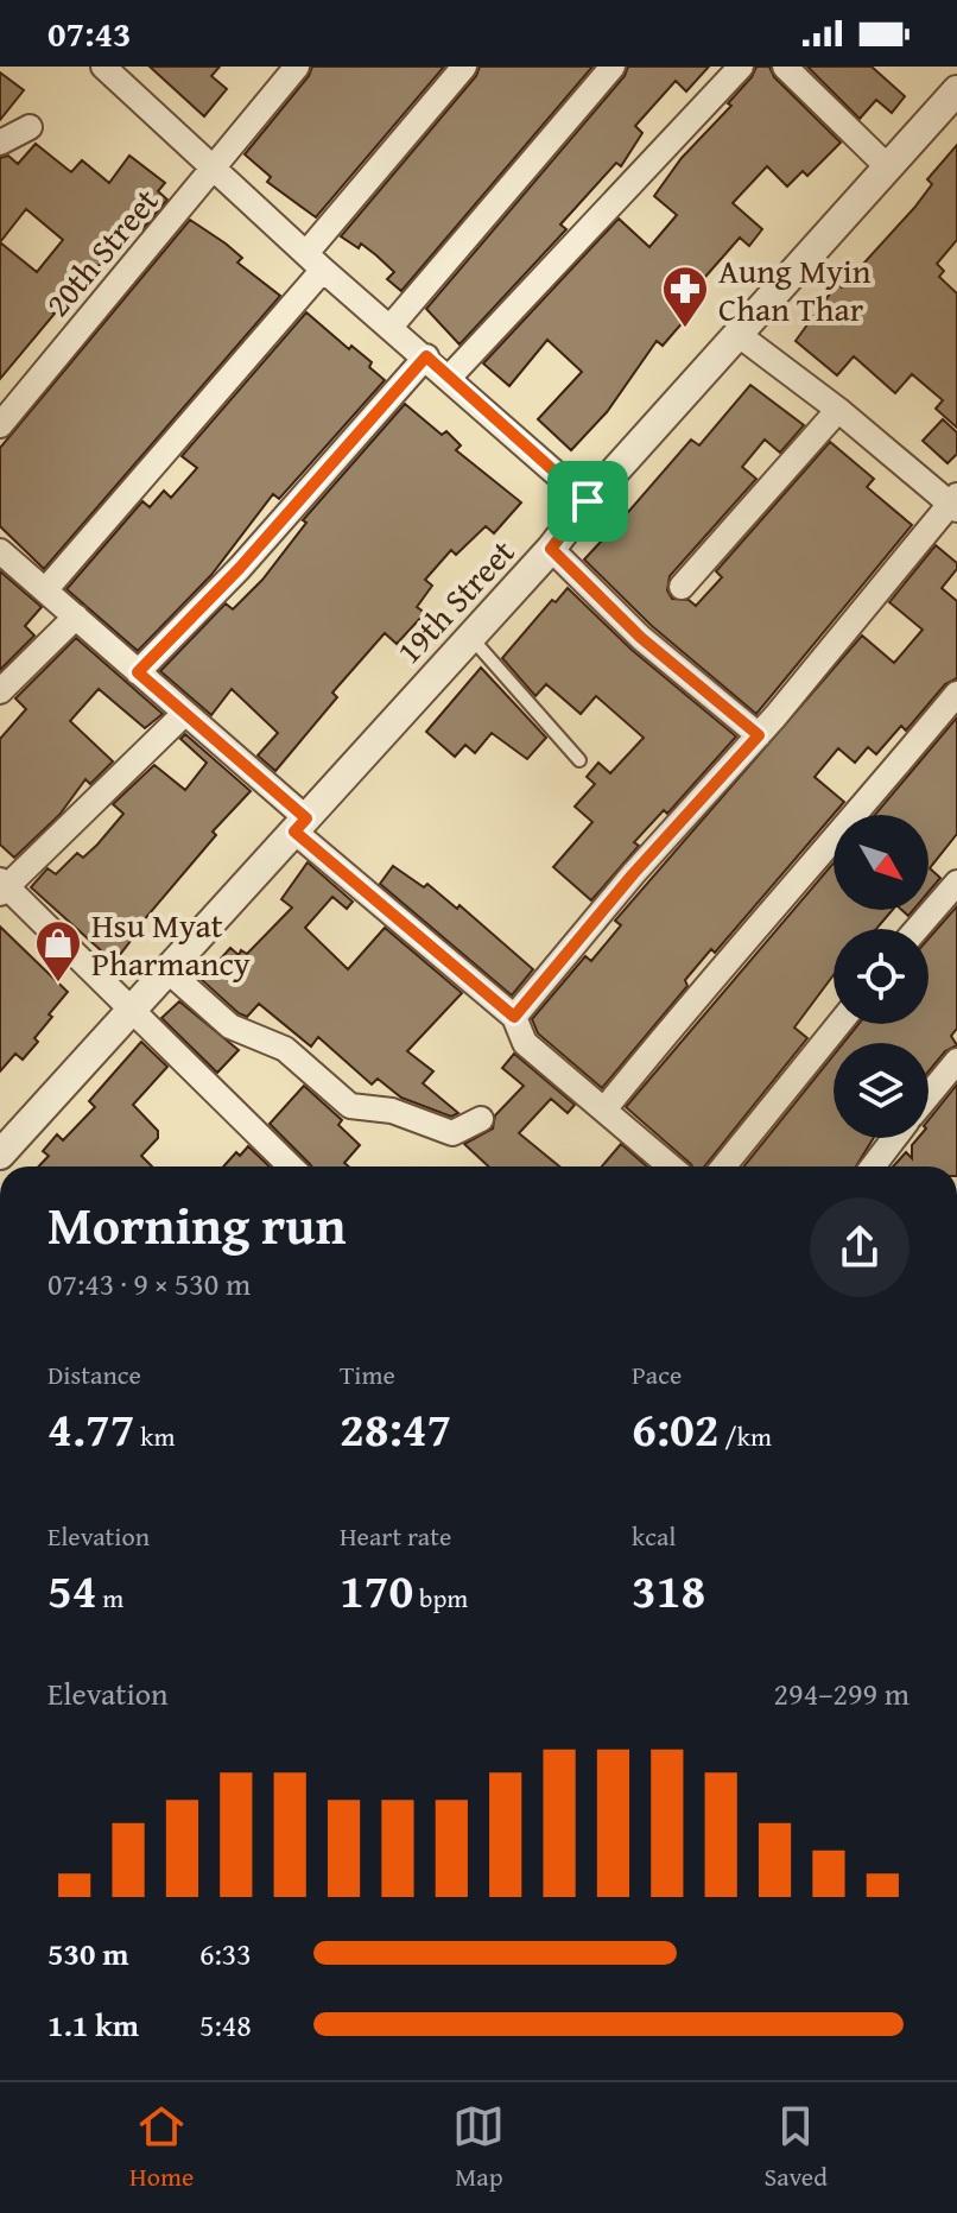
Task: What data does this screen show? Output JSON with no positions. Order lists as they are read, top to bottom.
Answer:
{
  "streets": {
    "street": ["20th Street", "19th Street"]
  },
  "places": {
    "pharmacy": ["Aung Myin Chan Thar"],
    "shop": ["Hsu Myat Pharmancy"]
  },
  "north": "bottom right",
  "page": {
    "status": "07:43",
    "heading": ["Morning run", "07:43 · 9 × 530 m"],
    "stats": [
      ["Distance", "4.77 km"],
      ["Time", "28:47"],
      ["Pace", "6:02 /km"],
      ["Elevation", "54 m"],
      ["Heart rate", "170 bpm"],
      ["kcal", "318"]
    ],
    "chart": ["Elevation", "294–299 m"],
    "list": [
      {
        "name": "530 m",
        "note": "6:33"
      },
      {
        "name": "1.1 km",
        "note": "5:48"
      }
    ],
    "tabs": ["Home", "Map", "Saved"]
  }
}
